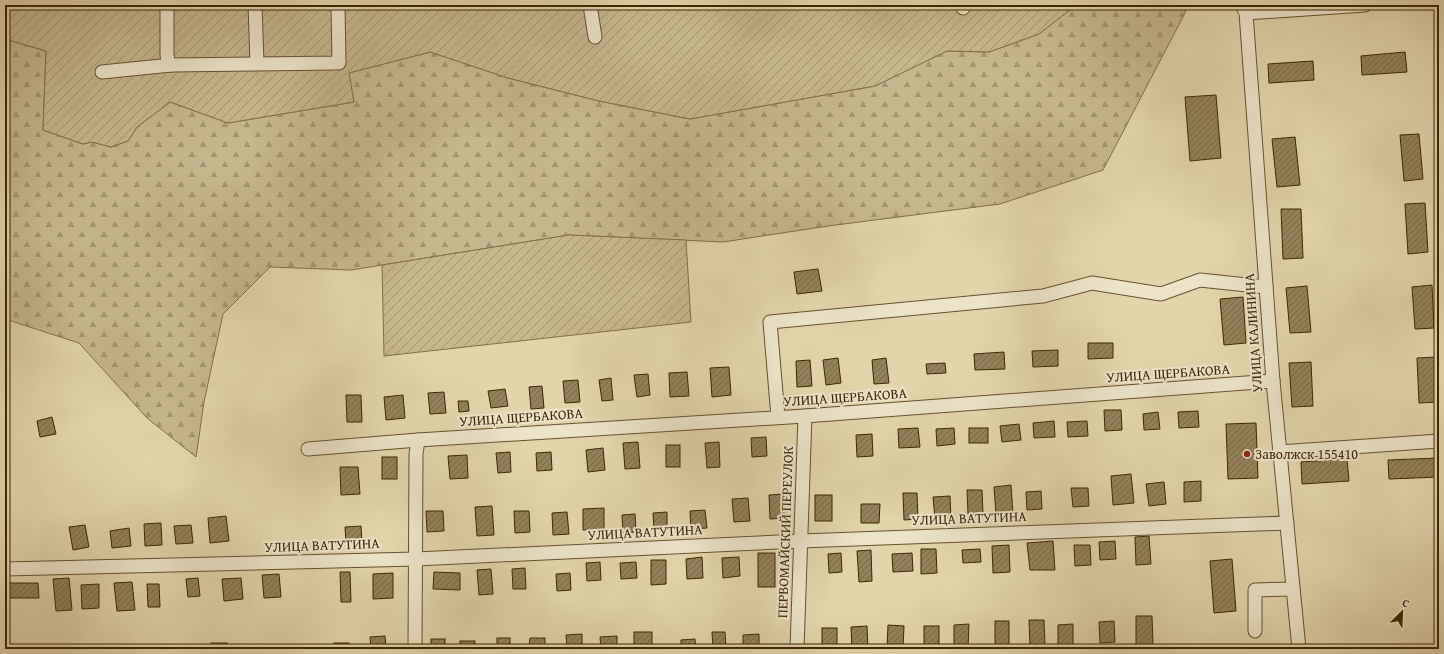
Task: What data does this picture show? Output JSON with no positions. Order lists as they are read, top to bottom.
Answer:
{
  "streets": {
    "street": [
      "УЛИЦА КАЛИНИНА",
      "УЛИЦА ЩЕРБАКОВА",
      "УЛИЦА ВАТУТИНА",
      "ПЕРВОМАЙСКИЙ ПЕРЕУЛОК"
    ]
  },
  "crossings": [
    ["УЛИЦА КАЛИНИНА", "УЛИЦА ЩЕРБАКОВА"],
    ["УЛИЦА КАЛИНИНА", "УЛИЦА ВАТУТИНА"],
    ["УЛИЦА ЩЕРБАКОВА", "ПЕРВОМАЙСКИЙ ПЕРЕУЛОК"],
    ["УЛИЦА ВАТУТИНА", "ПЕРВОМАЙСКИЙ ПЕРЕУЛОК"]
  ],
  "places": ["Заволжск 155410"],
  "north": "top right"
}
